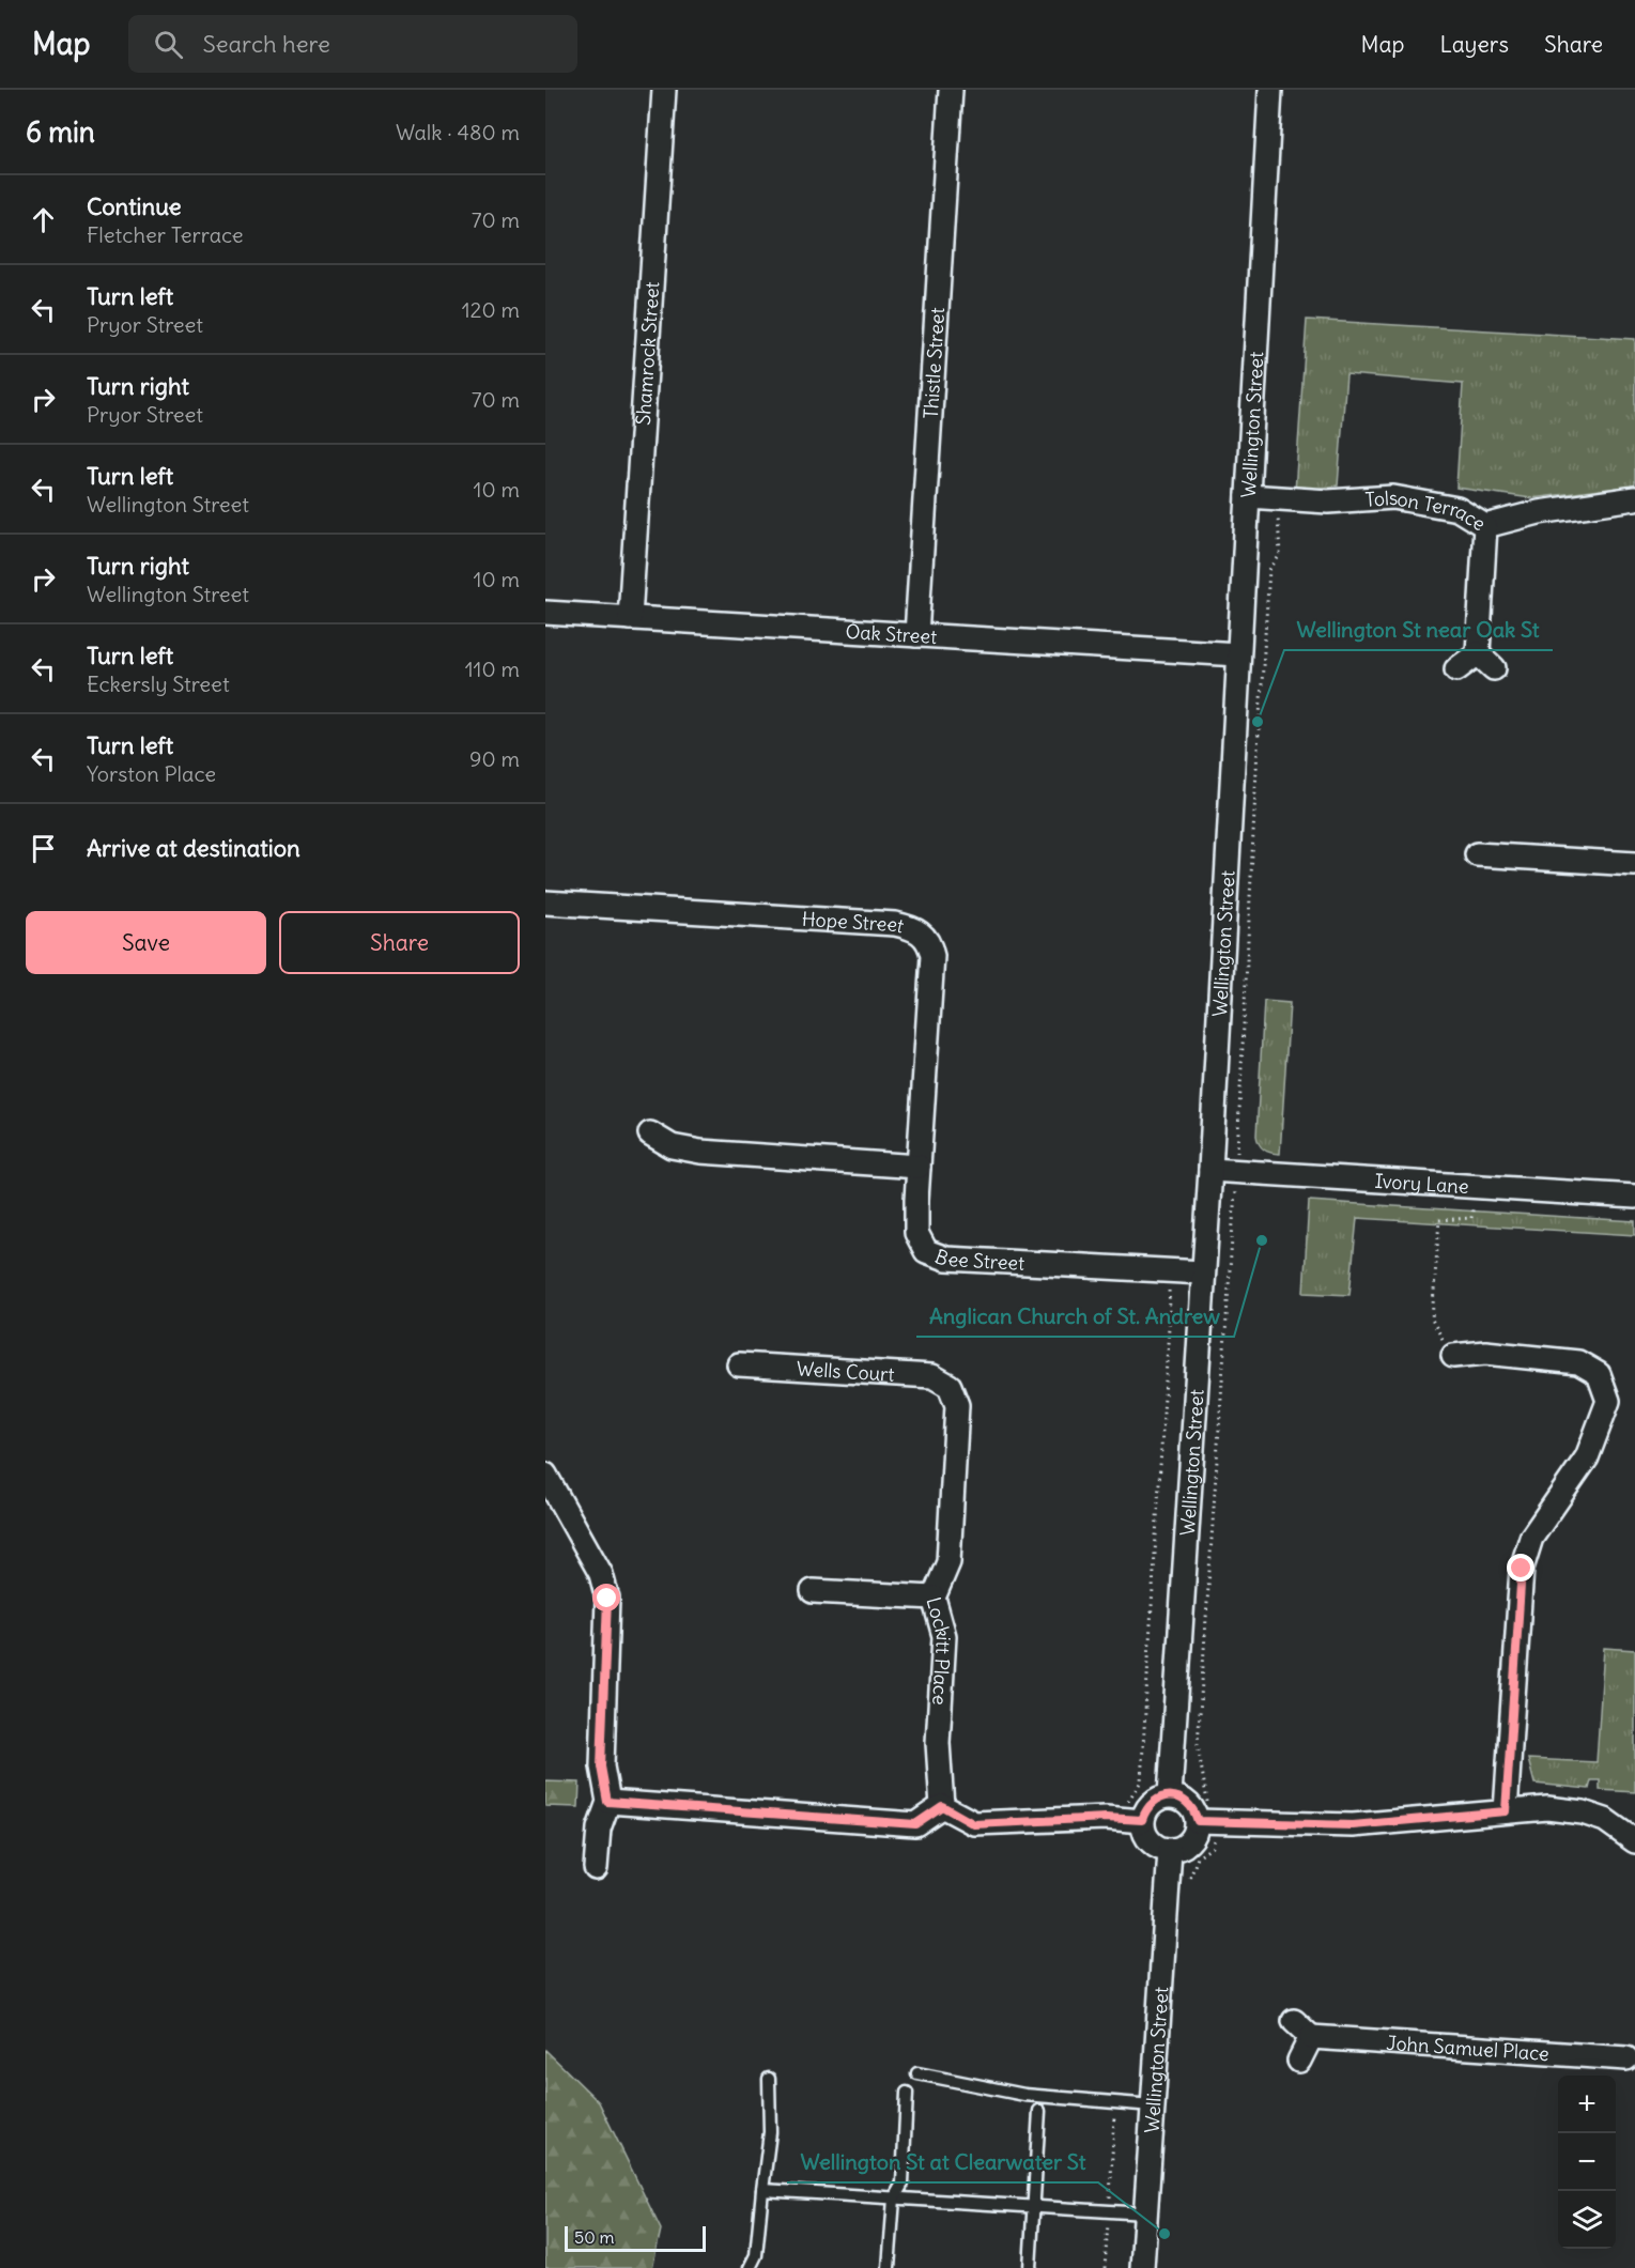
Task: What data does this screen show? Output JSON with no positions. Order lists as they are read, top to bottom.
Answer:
{
  "streets": {
    "street": [
      "Shamrock Street",
      "Thistle Street",
      "Wellington Street",
      "Tolson Terrace",
      "Oak Street",
      "Hope Street",
      "Ivory Lane",
      "Bee Street",
      "Wells Court",
      "Lockitt Place",
      "John Samuel Place"
    ]
  },
  "crossings": [
    ["Shamrock Street", "Oak Street"],
    ["Thistle Street", "Oak Street"],
    ["Wellington Street", "Tolson Terrace"],
    ["Wellington Street", "Oak Street"],
    ["Wellington Street", "Ivory Lane"],
    ["Wellington Street", "Bee Street"],
    ["Hope Street", "Bee Street"],
    ["Wells Court", "Lockitt Place"]
  ],
  "places": ["Wellington St near Oak St", "Anglican Church of St. Andrew", "Wellington St at Clearwater St"],
  "scale_bar": "50 m",
  "page": {
    "header": "Map",
    "search": "Search here",
    "nav": ["Map", "Layers", "Share"],
    "heading": ["6 min", "Walk · 480 m"],
    "list": [
      ["Continue", "Fletcher Terrace", "70 m"],
      ["Turn left", "Pryor Street", "120 m"],
      ["Turn right", "Pryor Street", "70 m"],
      ["Turn left", "Wellington Street", "10 m"],
      ["Turn right", "Wellington Street", "10 m"],
      ["Turn left", "Eckersly Street", "110 m"],
      ["Turn left", "Yorston Place", "90 m"],
      "Arrive at destination"
    ],
    "buttons": ["Save", "Share"],
    "map_buttons": ["+", "−"],
    "scale": "50 m"
  }
}
